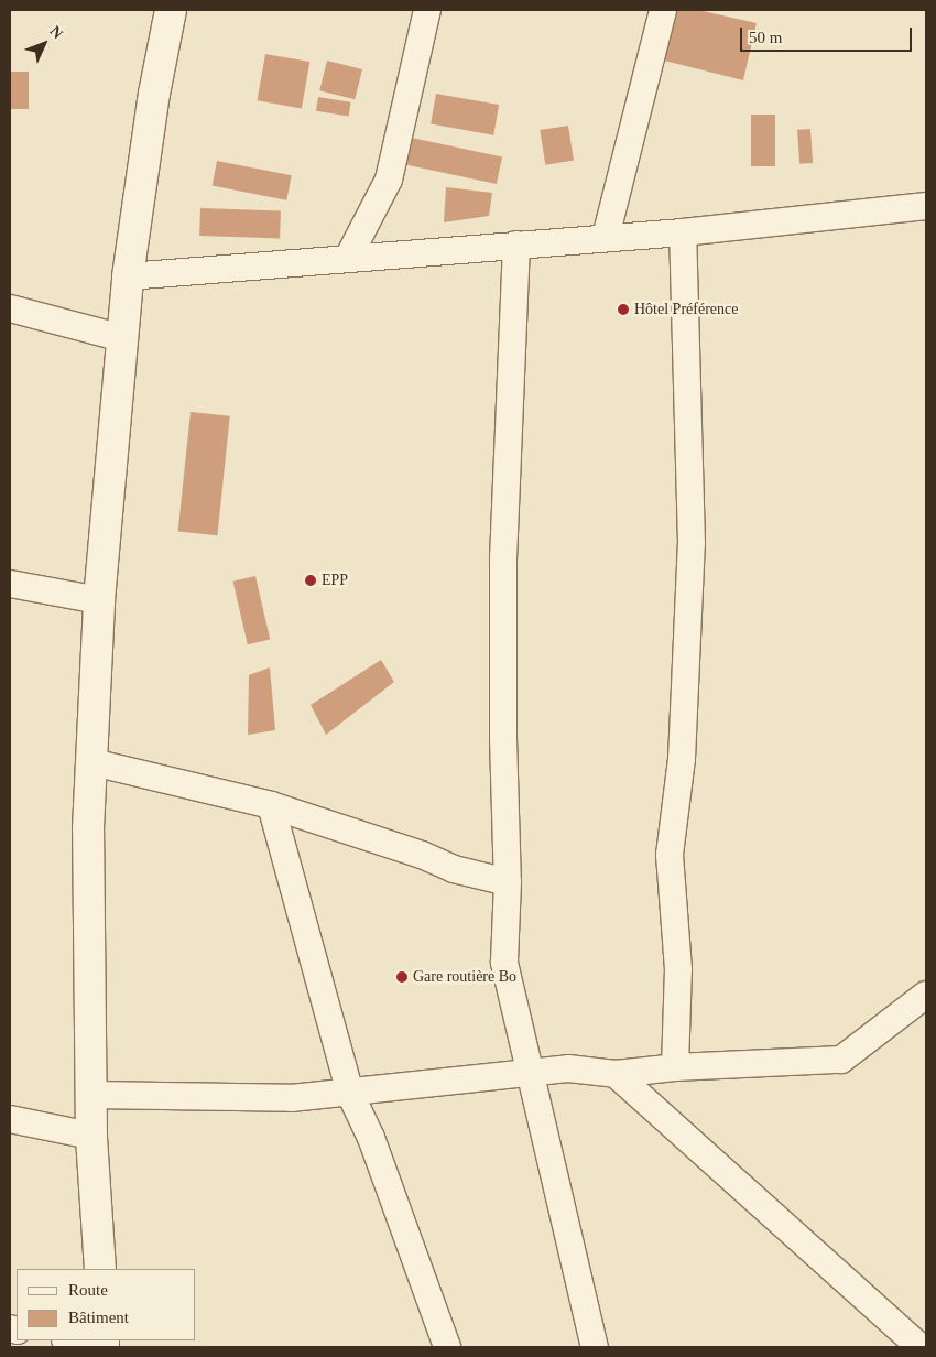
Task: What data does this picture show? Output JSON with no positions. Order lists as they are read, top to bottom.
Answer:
{
  "places": ["Hôtel Préférence", "EPP", "Gare routière Bo"],
  "legend": ["Route", "Bâtiment"],
  "scale_bar": "50 m",
  "north": "top right"
}
